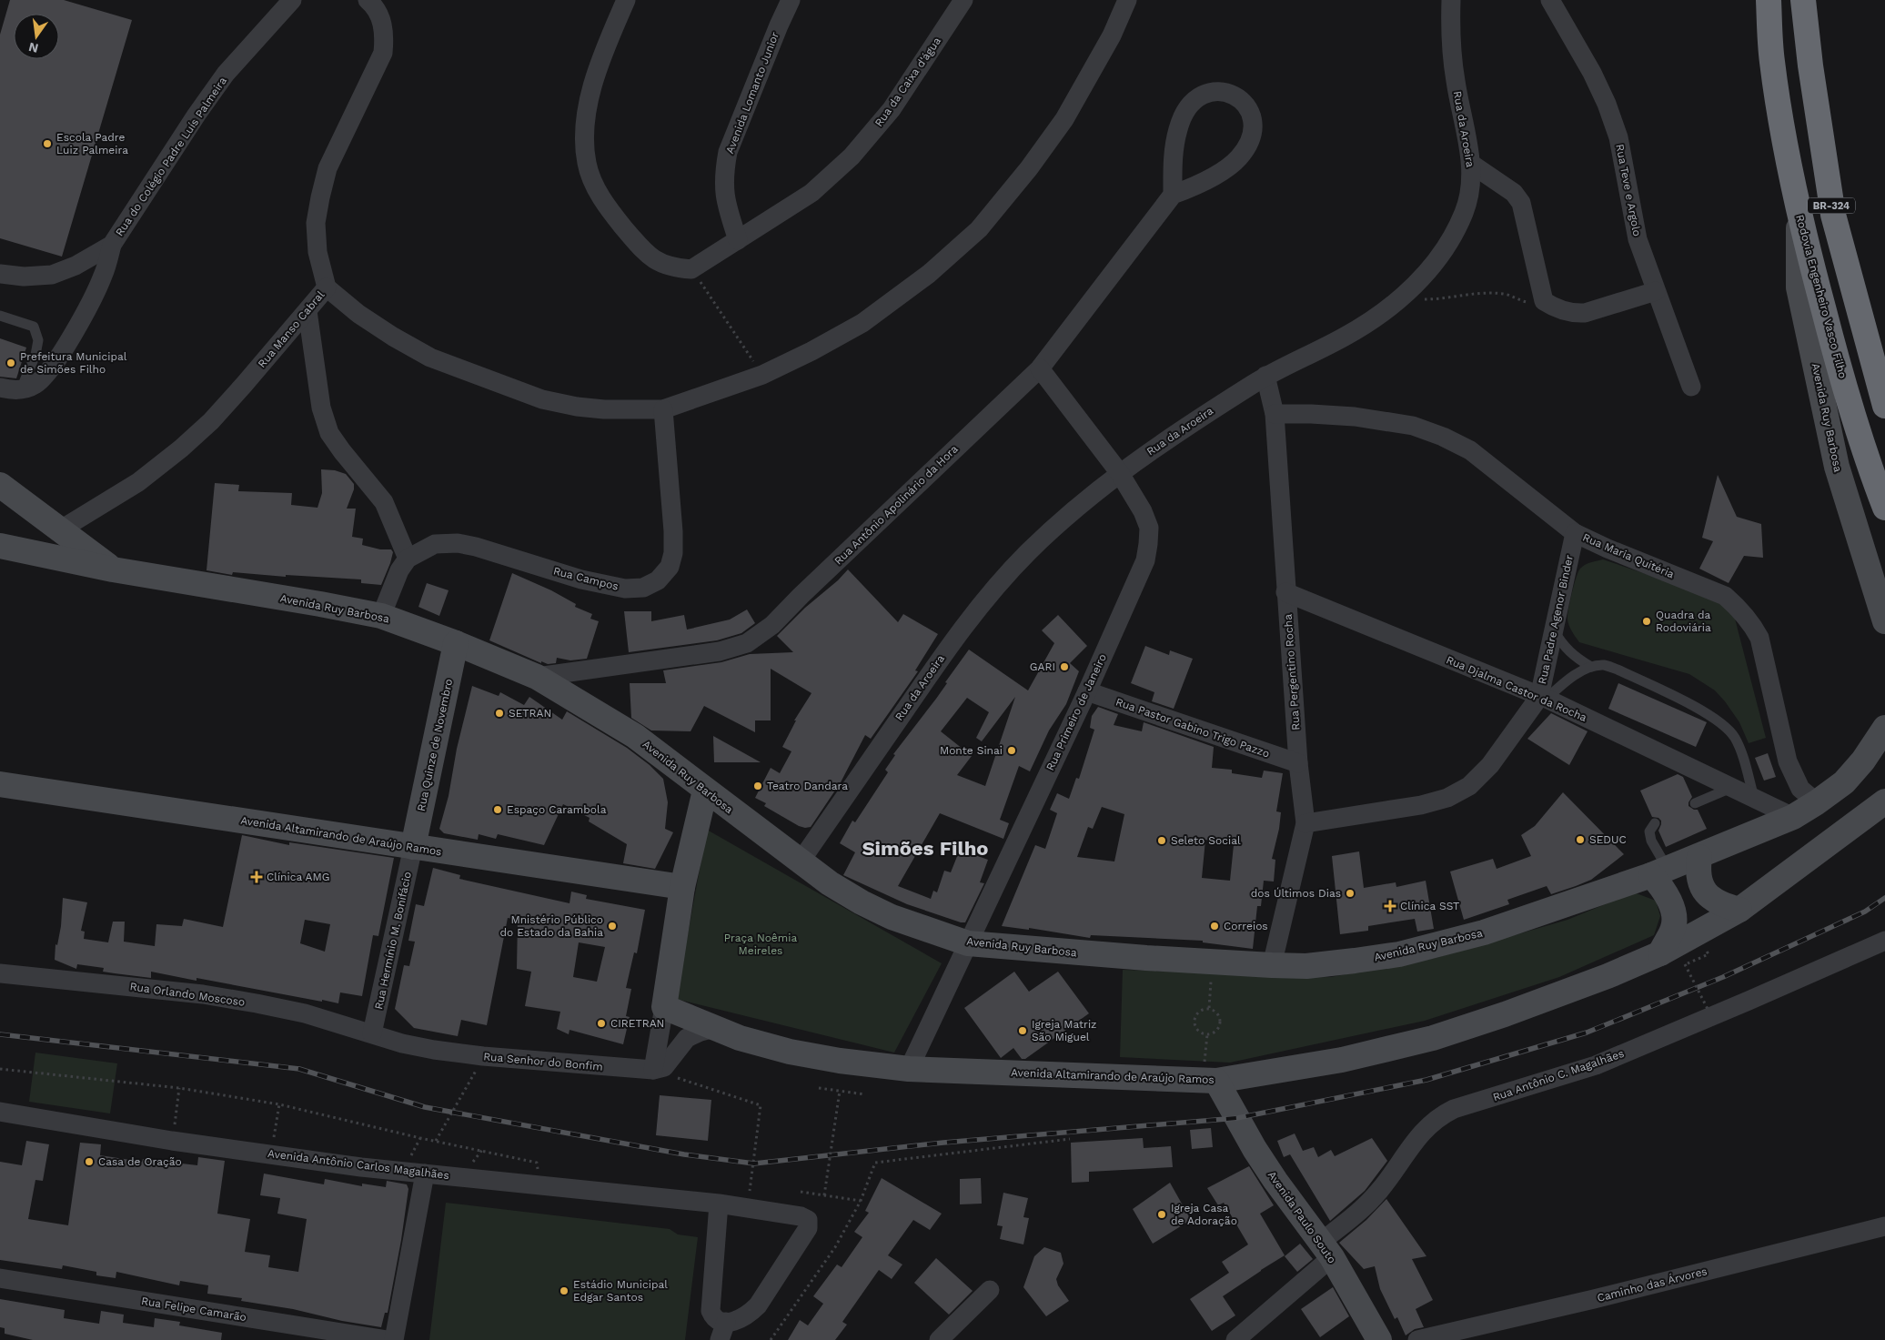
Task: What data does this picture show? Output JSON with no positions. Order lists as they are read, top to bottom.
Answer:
{
  "streets": {
    "highway": ["BR-324", "Rodovia Engenheiro Vasco Filho"],
    "main road": [
      "Avenida Ruy Barbosa",
      "Rua Quinze de Novembro",
      "Avenida Altamirando de Araújo Ramos",
      "Avenida Paulo Souto"
    ],
    "street": [
      "Rua da Caixa d'água",
      "Avenida Lomanto Junior",
      "Rua da Aroeira",
      "Rua do Colégio Padre Luís Palmeira",
      "Rua Teve e Argolo",
      "Rua Manso Cabral",
      "Rua Antônio Apolinário da Hora",
      "Rua Maria Quitéria",
      "Rua Campos",
      "Rua Padre Agenor Binder",
      "Rua Pergentino Rocha",
      "Rua Djalma Castor da Rocha",
      "Rua Primeiro de Janeiro",
      "Rua Pastor Gabino Trigo Pazzo",
      "Rua Hermínio M. Bonifácio",
      "Rua Orlando Moscoso",
      "Rua Senhor do Bonfim",
      "Rua Antônio C. Magalhães",
      "Avenida Antônio Carlos Magalhães",
      "Caminho das Árvores",
      "Rua Felipe Camarão"
    ]
  },
  "crossings": [
    ["Rua da Caixa d'água", "Avenida Lomanto Junior"],
    ["Rua da Aroeira", "Avenida Ruy Barbosa"],
    ["Rua da Aroeira", "Rua Pergentino Rocha"],
    ["Rua da Aroeira", "Rua Primeiro de Janeiro"],
    ["Rodovia Engenheiro Vasco Filho", "Avenida Ruy Barbosa"],
    ["Avenida Ruy Barbosa", "Rua Antônio Apolinário da Hora"],
    ["Avenida Ruy Barbosa", "Rua Maria Quitéria"],
    ["Avenida Ruy Barbosa", "Rua Pergentino Rocha"],
    ["Avenida Ruy Barbosa", "Rua Djalma Castor da Rocha"],
    ["Avenida Ruy Barbosa", "Rua Primeiro de Janeiro"],
    ["Avenida Ruy Barbosa", "Rua Quinze de Novembro"],
    ["Rua Antônio Apolinário da Hora", "Rua Primeiro de Janeiro"],
    ["Rua Maria Quitéria", "Rua Padre Agenor Binder"],
    ["Rua Maria Quitéria", "Rua Pergentino Rocha"],
    ["Rua Padre Agenor Binder", "Rua Pergentino Rocha"],
    ["Rua Padre Agenor Binder", "Rua Djalma Castor da Rocha"],
    ["Rua Pergentino Rocha", "Rua Djalma Castor da Rocha"],
    ["Rua Pergentino Rocha", "Rua Pastor Gabino Trigo Pazzo"],
    ["Rua Primeiro de Janeiro", "Rua Pastor Gabino Trigo Pazzo"],
    ["Rua Primeiro de Janeiro", "Avenida Altamirando de Araújo Ramos"],
    ["Rua Quinze de Novembro", "Avenida Altamirando de Araújo Ramos"],
    ["Rua Quinze de Novembro", "Rua Hermínio M. Bonifácio"],
    ["Avenida Altamirando de Araújo Ramos", "Rua Hermínio M. Bonifácio"],
    ["Avenida Altamirando de Araújo Ramos", "Avenida Paulo Souto"],
    ["Rua Hermínio M. Bonifácio", "Rua Orlando Moscoso"],
    ["Rua Hermínio M. Bonifácio", "Rua Senhor do Bonfim"],
    ["Rua Orlando Moscoso", "Rua Senhor do Bonfim"],
    ["Rua Antônio C. Magalhães", "Avenida Paulo Souto"]
  ],
  "districts": ["Simões Filho"],
  "parks": ["Praça Noêmia Meireles"],
  "places": {
    "other": [
      "Escola Padre Luiz Palmeira",
      "Prefeitura Municipal de Simões Filho",
      "Quadra da Rodoviária",
      "GARI",
      "SETRAN",
      "Monte Sinai",
      "Teatro Dandara",
      "Espaço Carambola",
      "SEDUC",
      "Seleto Social",
      "dos Últimos Dias",
      "Mnistério Público do Estado da Bahia",
      "Correios",
      "CIRETRAN",
      "Igreja Matriz São Miguel",
      "Casa de Oração",
      "Igreja Casa de Adoração",
      "Estádio Municipal Edgar Santos"
    ],
    "health": ["Clínica AMG", "Clínica SST"]
  },
  "north": "bottom"
}
